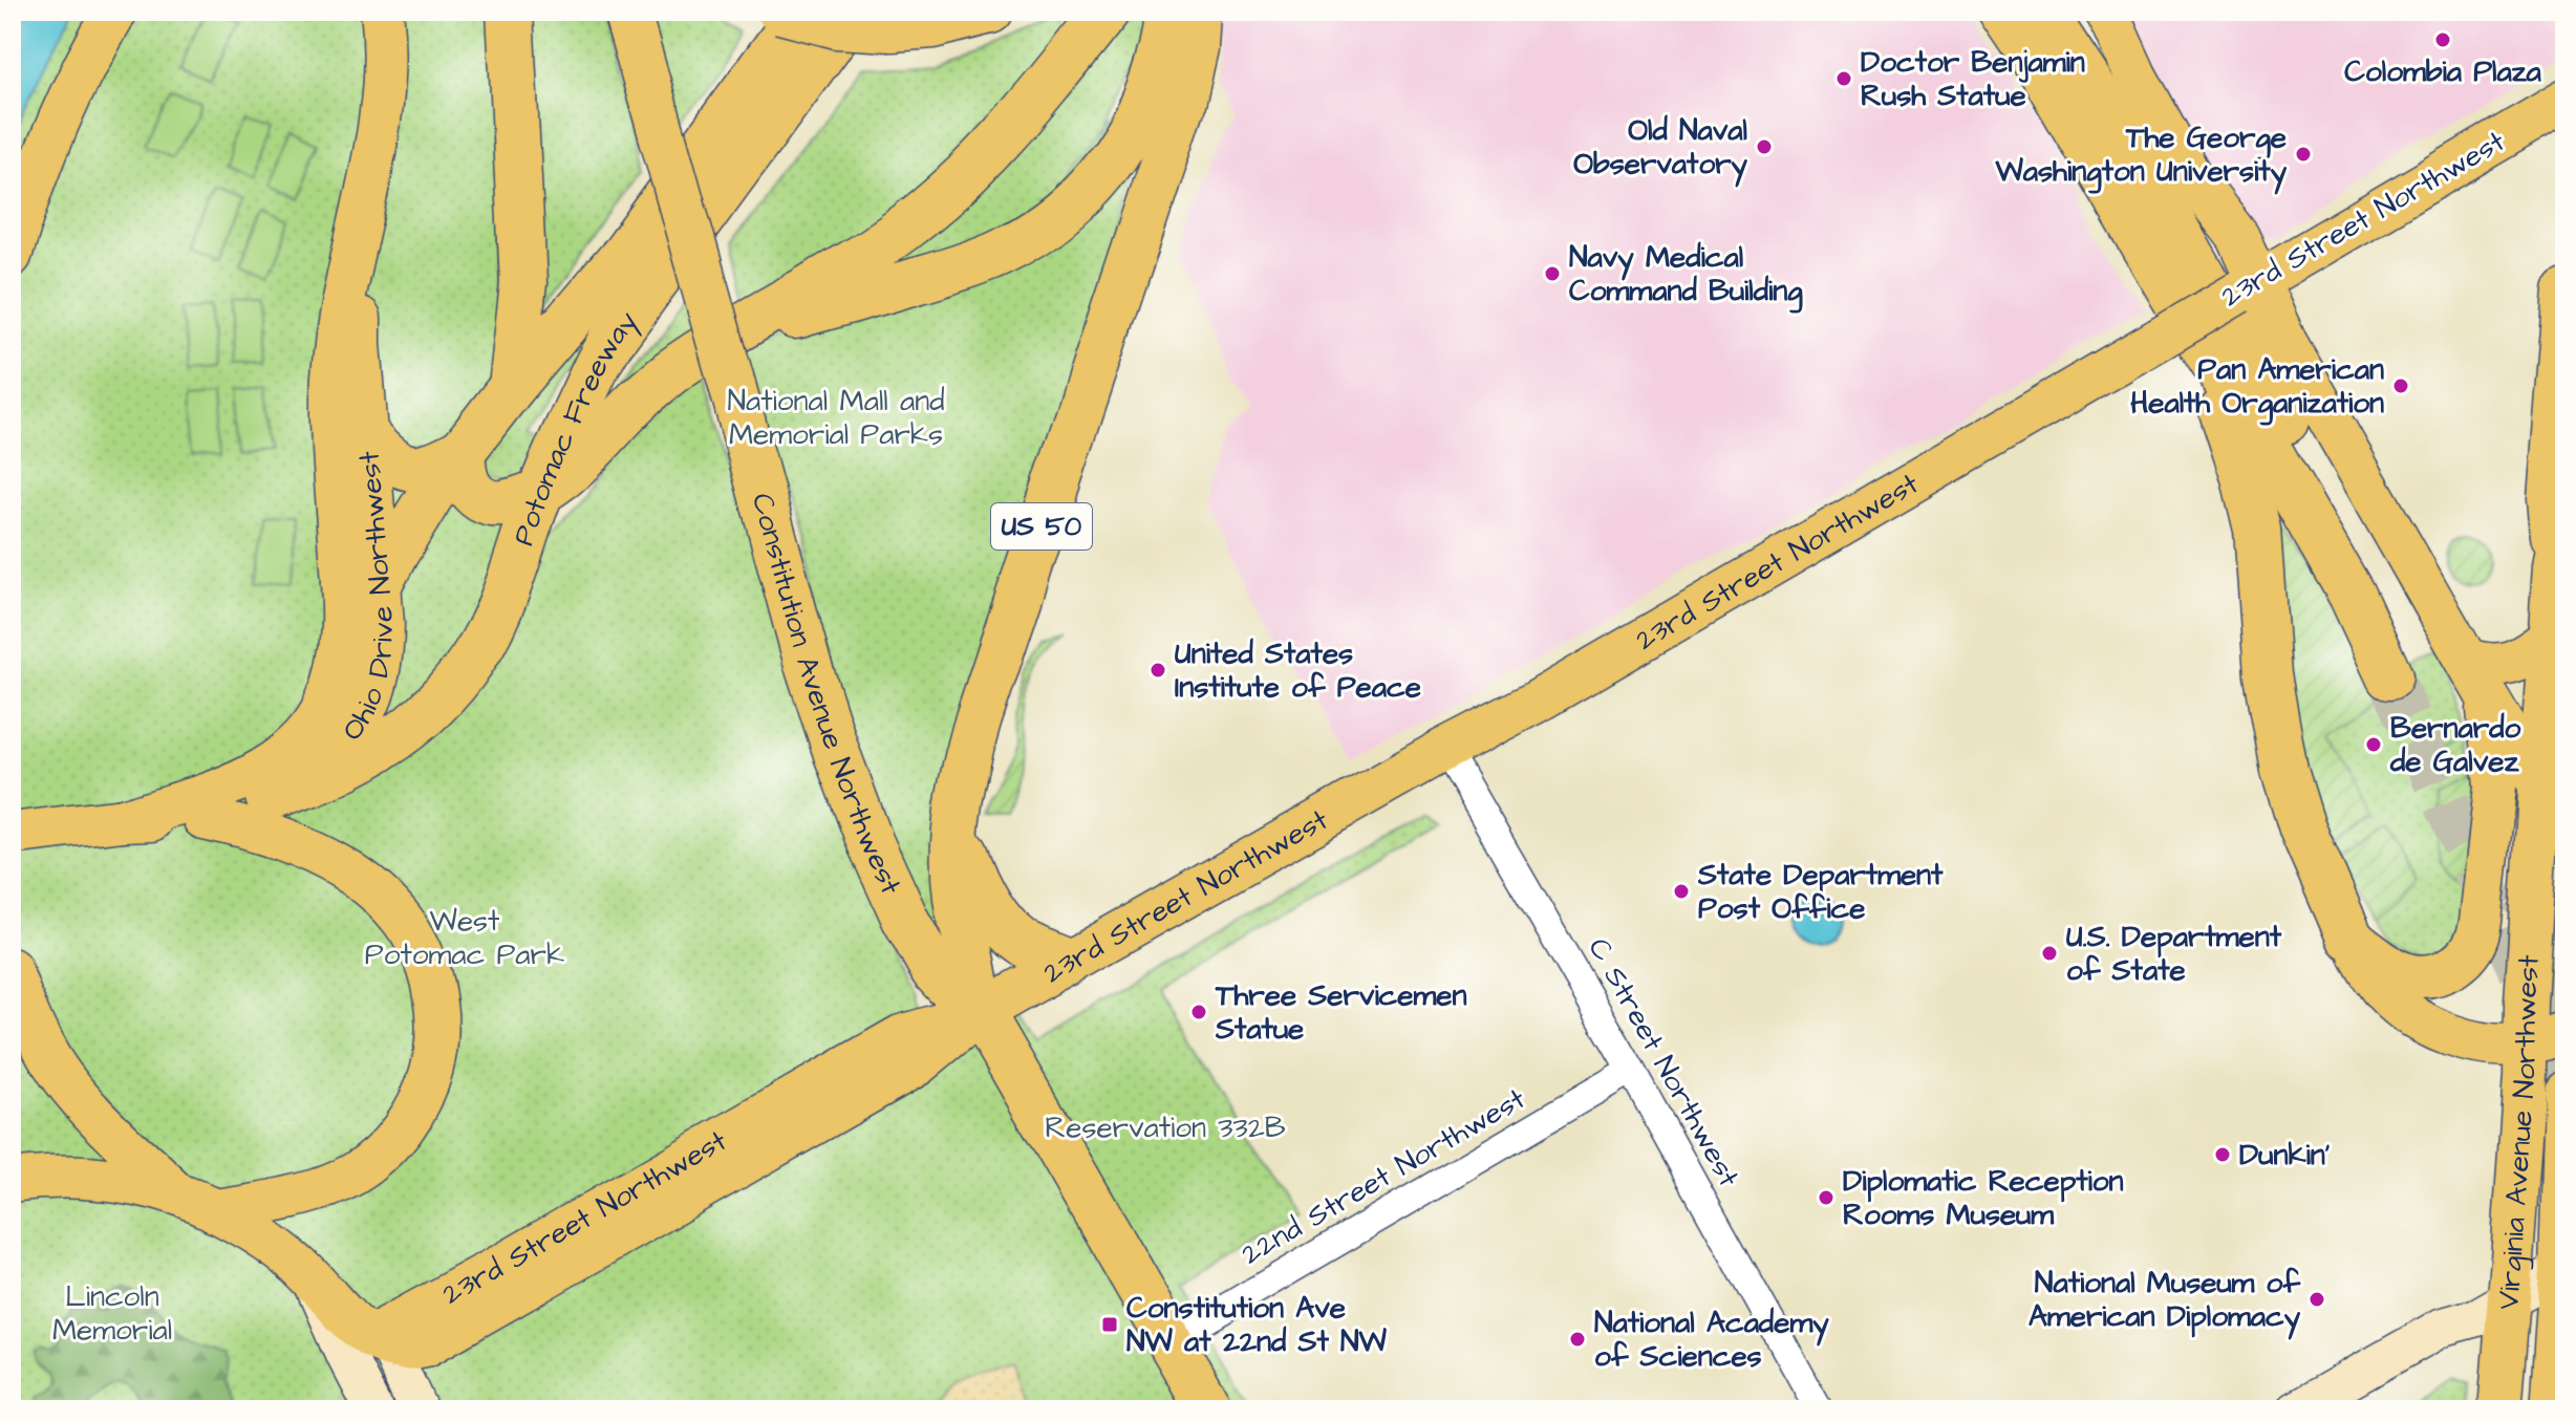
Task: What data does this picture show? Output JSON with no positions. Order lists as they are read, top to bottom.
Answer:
{
  "streets": {
    "highway": ["Potomac Freeway", "US 50", "Constitution Avenue Northwest"],
    "main road": ["23rd Street Northwest", "Ohio Drive Northwest", "Virginia Avenue Northwest"],
    "street": ["C Street Northwest", "22nd Street Northwest"]
  },
  "crossings": [
    ["23rd Street Northwest", "Constitution Avenue Northwest"],
    ["23rd Street Northwest", "C Street Northwest"],
    ["Potomac Freeway", "Ohio Drive Northwest"],
    ["Constitution Avenue Northwest", "22nd Street Northwest"],
    ["C Street Northwest", "22nd Street Northwest"]
  ],
  "parks": [
    "National Mall and Memorial Parks",
    "West Potomac Park",
    "Reservation 332B",
    "Lincoln Memorial"
  ],
  "places": {
    "other": [
      "Colombia Plaza",
      "Doctor Benjamin Rush Statue",
      "Old Naval Observatory",
      "The George Washington University",
      "Navy Medical Command Building",
      "Pan American Health Organization",
      "United States Institute of Peace",
      "Bernardo de Galvez",
      "State Department Post Office",
      "U.S. Department of State",
      "Three Servicemen Statue",
      "Dunkin'",
      "Diplomatic Reception Rooms Museum",
      "National Museum of American Diplomacy",
      "National Academy of Sciences"
    ],
    "transit": ["Constitution Ave NW at 22nd St NW"]
  }
}
